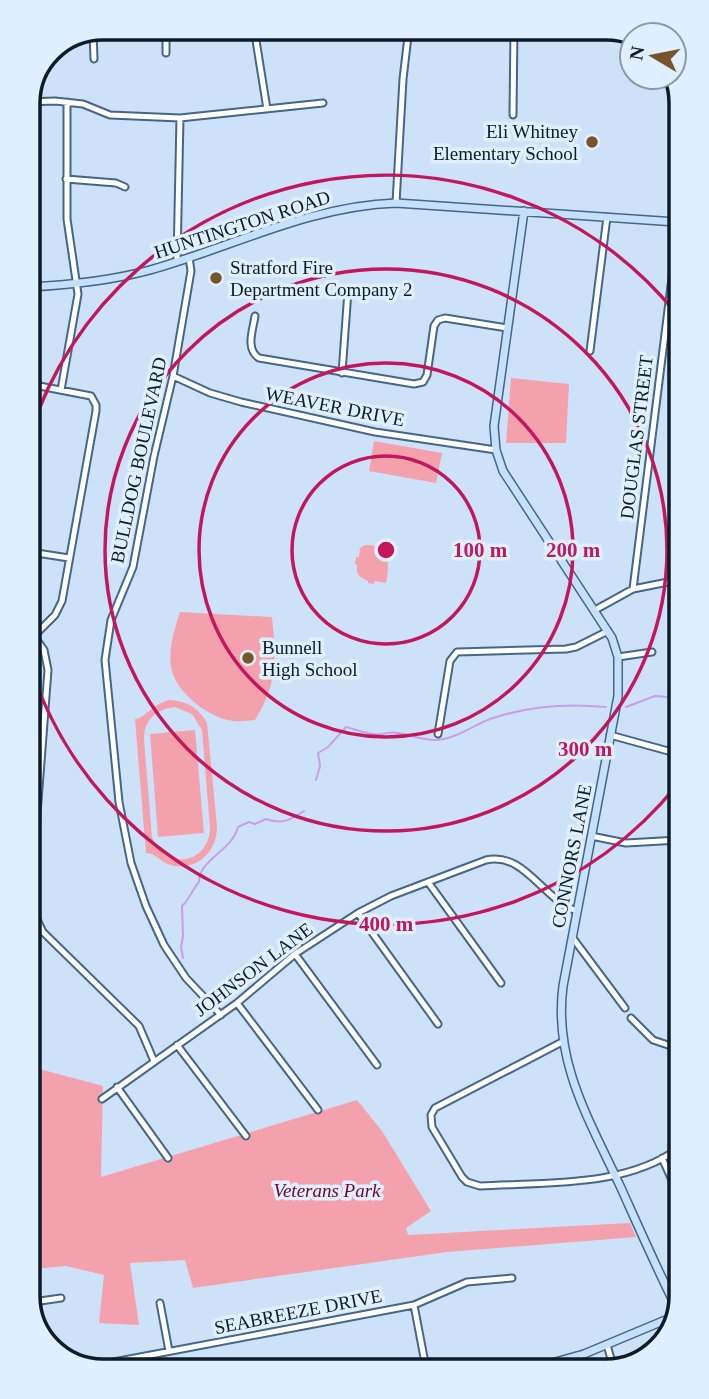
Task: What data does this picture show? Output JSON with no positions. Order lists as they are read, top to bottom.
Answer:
{
  "streets": {
    "street": [
      "HUNTINGTON ROAD",
      "WEAVER DRIVE",
      "DOUGLAS STREET",
      "BULLDOG BOULEVARD",
      "CONNORS LANE",
      "JOHNSON LANE",
      "SEABREEZE DRIVE"
    ]
  },
  "crossings": [
    ["HUNTINGTON ROAD", "BULLDOG BOULEVARD"],
    ["HUNTINGTON ROAD", "CONNORS LANE"],
    ["WEAVER DRIVE", "BULLDOG BOULEVARD"],
    ["WEAVER DRIVE", "CONNORS LANE"],
    ["BULLDOG BOULEVARD", "JOHNSON LANE"],
    ["CONNORS LANE", "JOHNSON LANE"]
  ],
  "parks": ["Veterans Park"],
  "places": ["Eli Whitney Elementary School", "Stratford Fire Department Company 2", "Bunnell High School"],
  "north": "left",
  "rings": [
    "100 m",
    "200 m",
    "300 m",
    "400 m"
  ]
}
